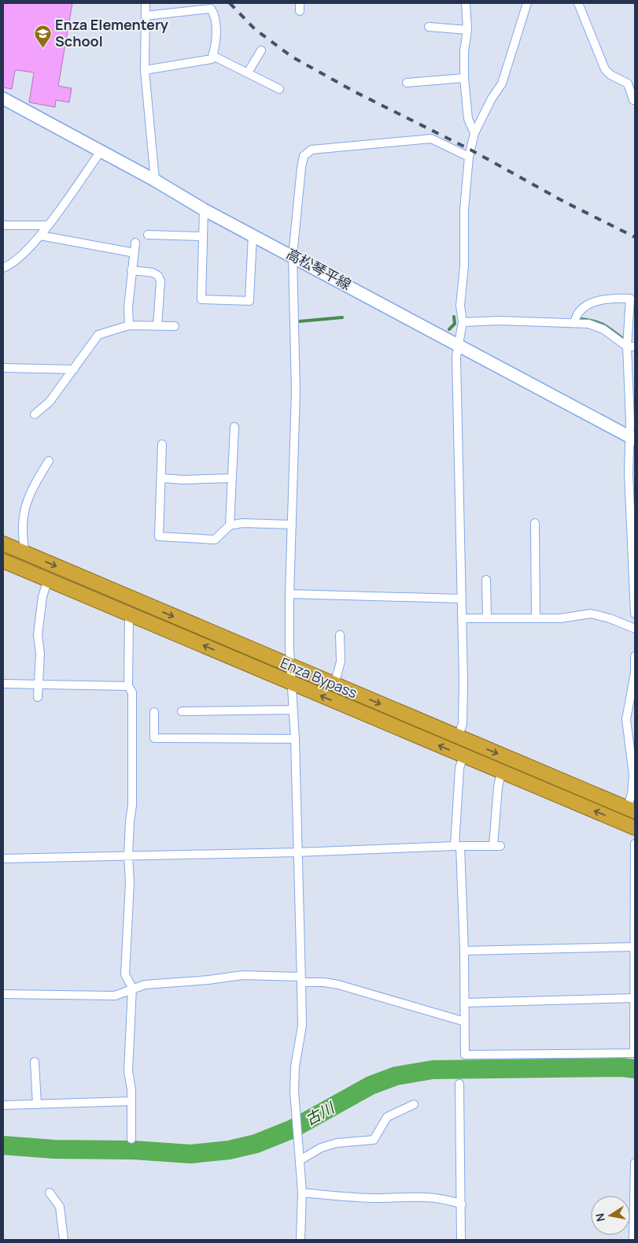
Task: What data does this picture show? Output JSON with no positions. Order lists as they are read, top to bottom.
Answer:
{
  "streets": {
    "highway": ["Enza Bypass"],
    "main road": ["高松琴平線"]
  },
  "water": ["古川"],
  "places": {
    "school or university": ["Enza Elementery School"]
  },
  "north": "left"
}
